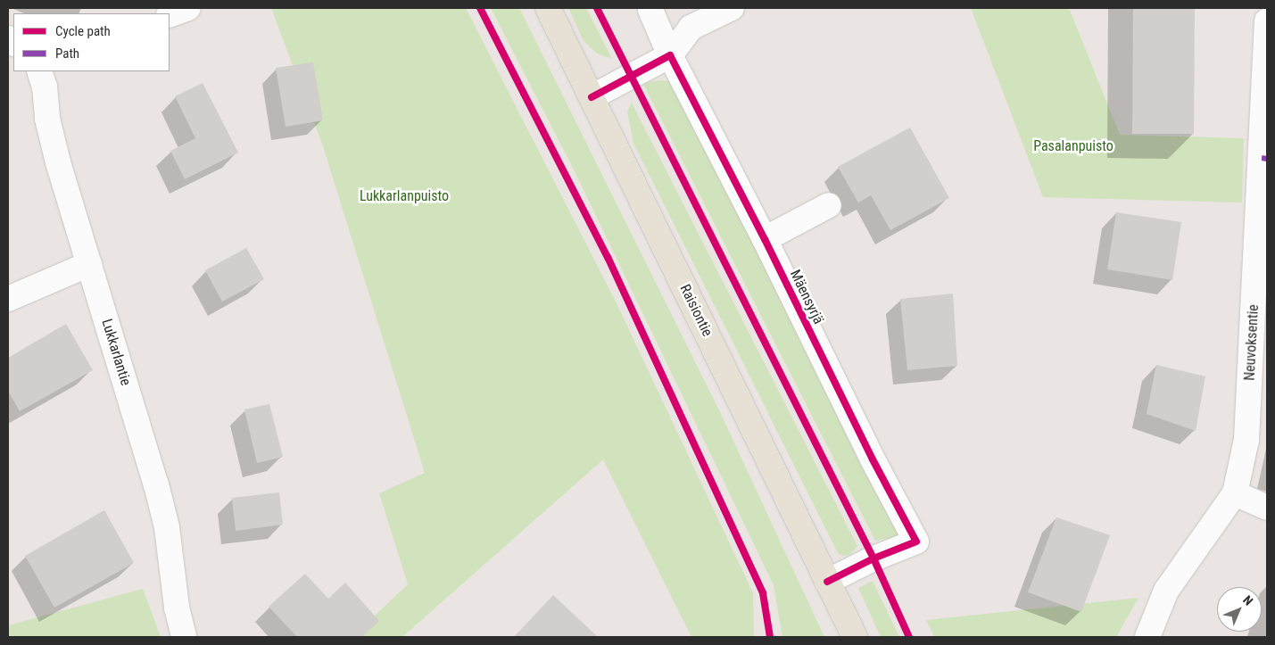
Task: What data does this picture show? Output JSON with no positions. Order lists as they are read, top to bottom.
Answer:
{
  "streets": {
    "main road": ["Raisiontie"],
    "street": ["Mäensyrjä", "Neuvoksentie", "Lukkarlantie"]
  },
  "crossings": [
    ["Mäensyrjä", "Raisiontie"]
  ],
  "parks": ["Pasalanpuisto", "Lukkarlanpuisto"],
  "legend": ["Cycle path", "Path"],
  "north": "top right"
}
